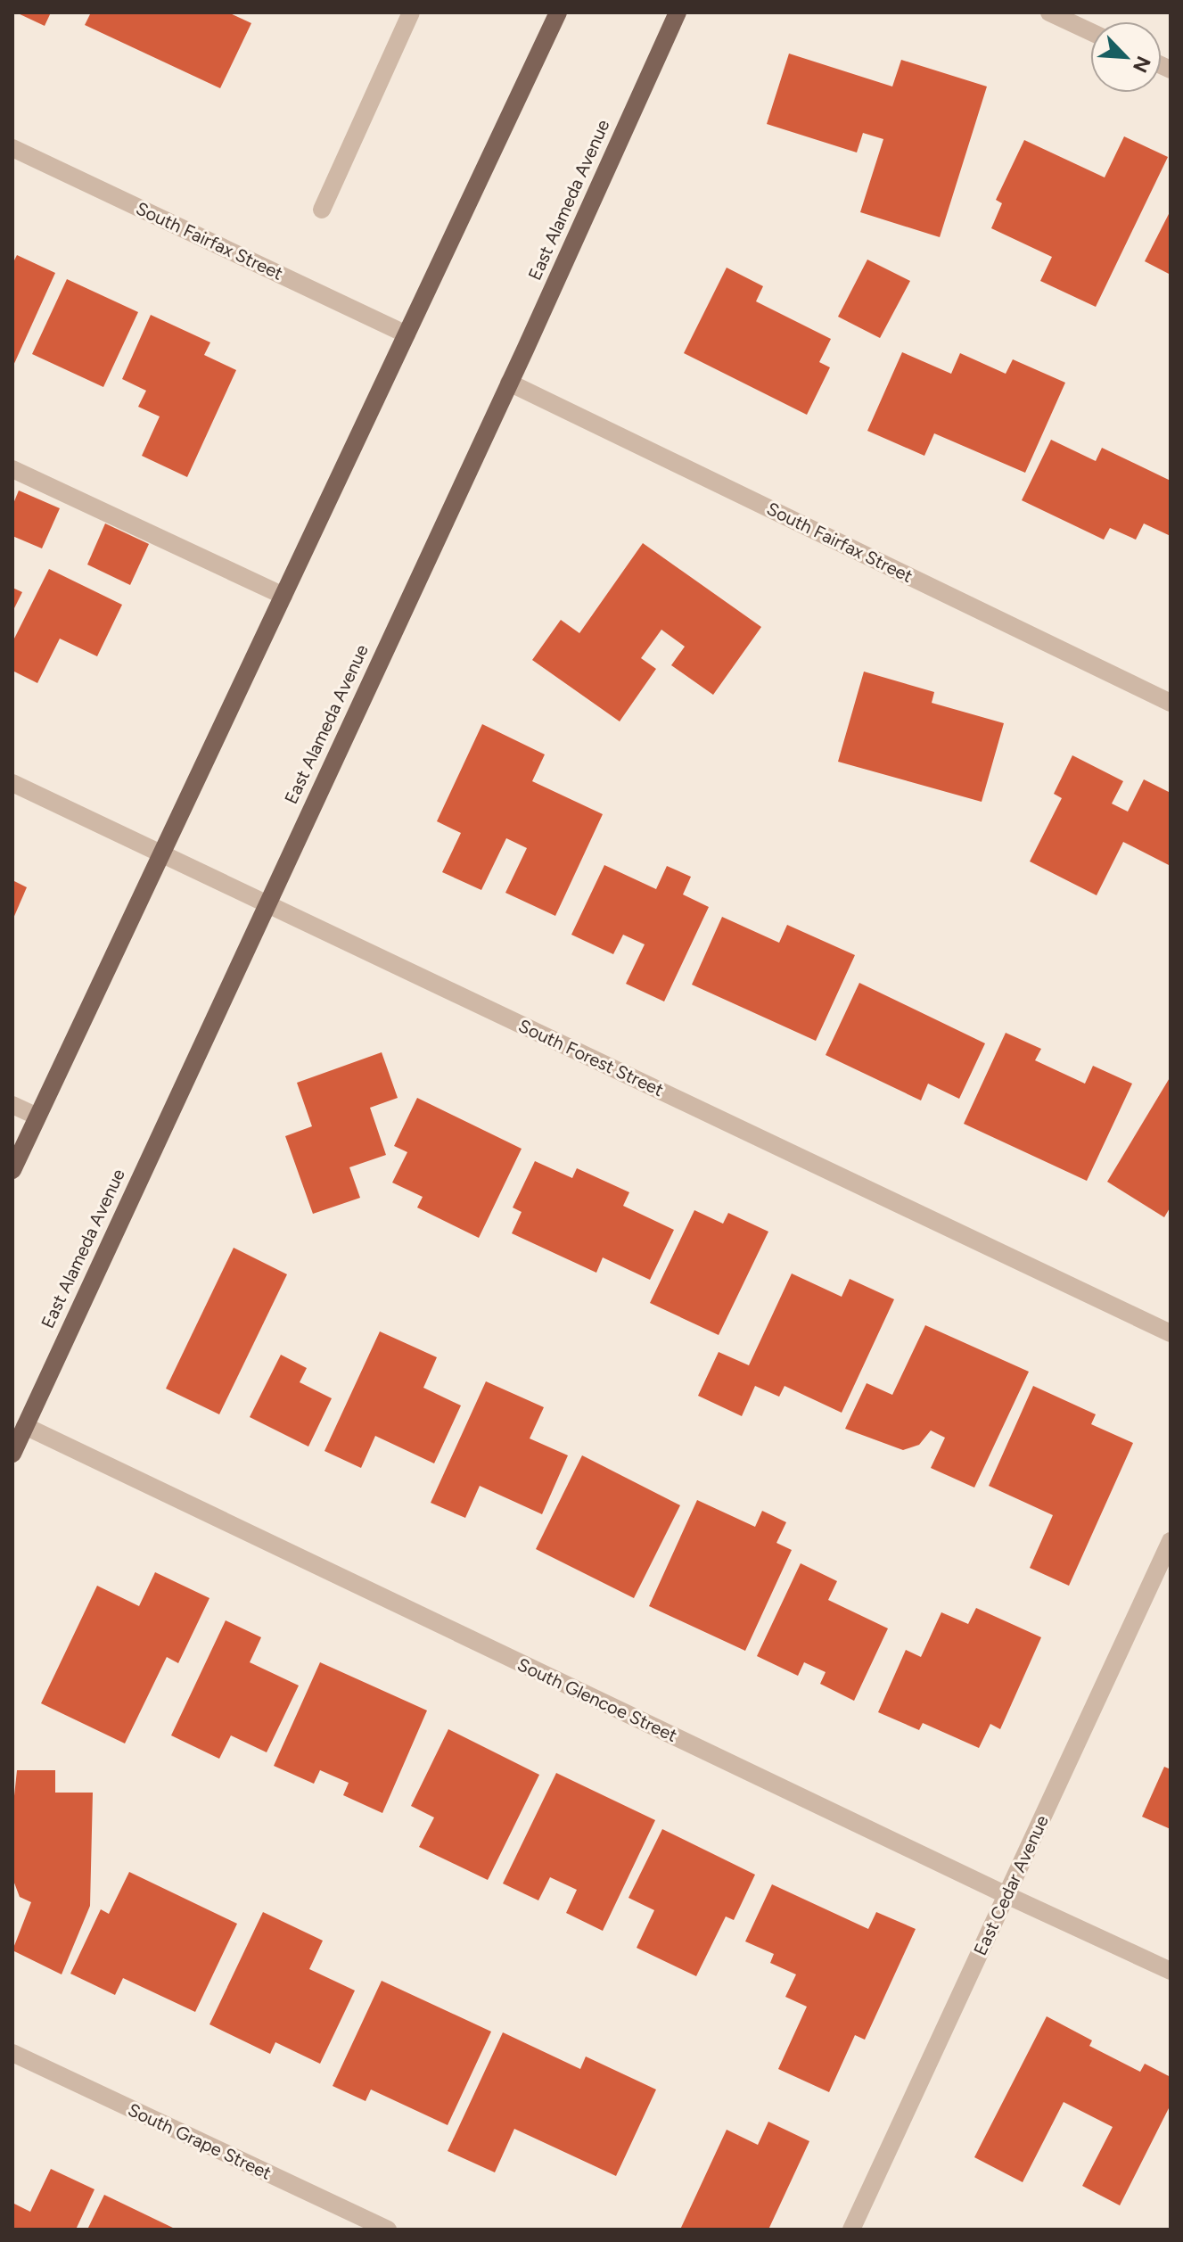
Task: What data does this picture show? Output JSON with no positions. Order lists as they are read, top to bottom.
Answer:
{
  "streets": {
    "main road": ["East Alameda Avenue"],
    "street": [
      "South Fairfax Street",
      "South Forest Street",
      "South Glencoe Street",
      "East Cedar Avenue",
      "South Grape Street"
    ]
  },
  "crossings": [
    ["East Alameda Avenue", "South Fairfax Street"],
    ["East Alameda Avenue", "South Forest Street"],
    ["East Alameda Avenue", "South Glencoe Street"],
    ["South Glencoe Street", "East Cedar Avenue"]
  ],
  "north": "bottom right"
}
